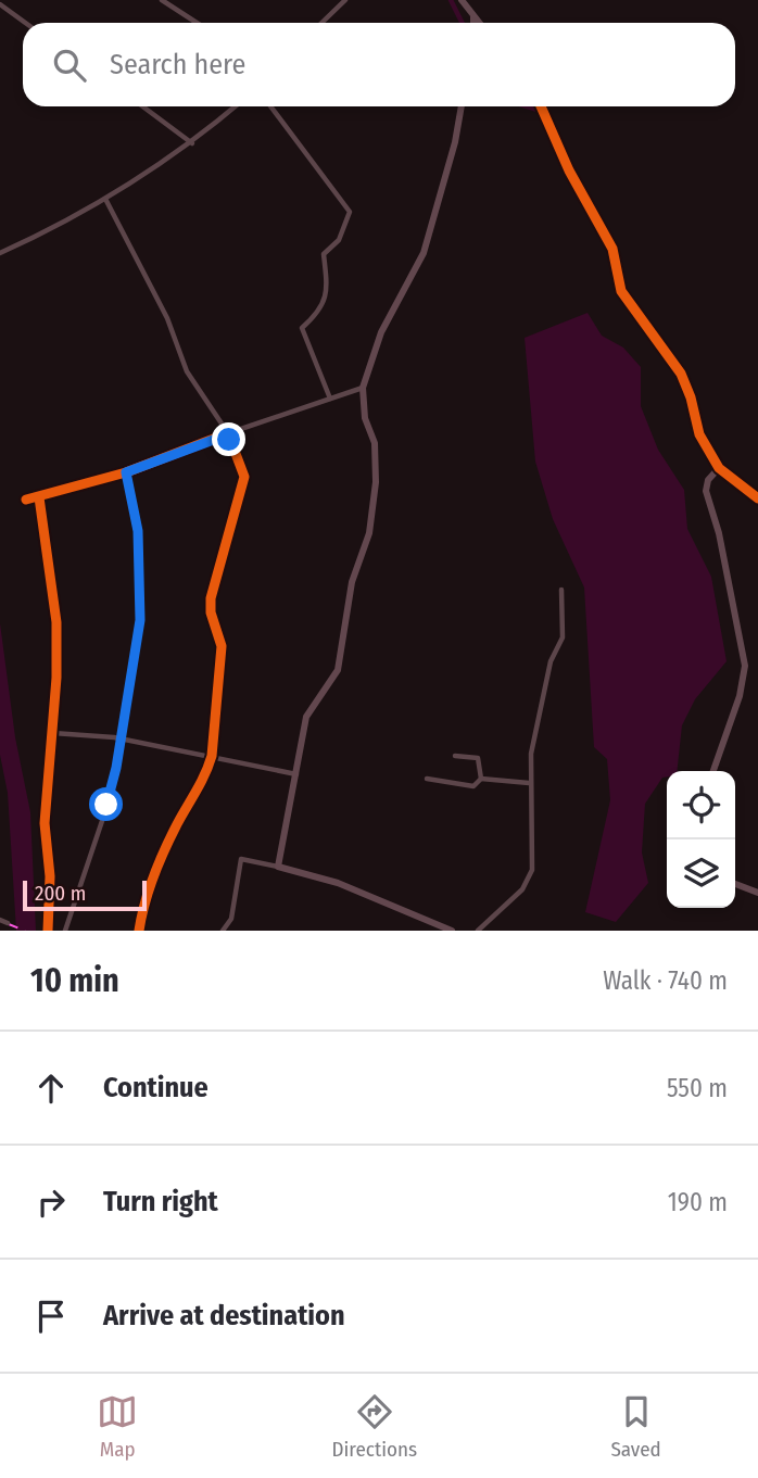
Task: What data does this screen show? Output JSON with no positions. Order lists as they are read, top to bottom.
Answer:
{
  "scale_bar": "200 m",
  "page": {
    "search": "Search here",
    "scale": "200 m",
    "heading": ["10 min", "Walk · 740 m"],
    "list": [
      ["Continue", "550 m"],
      ["Turn right", "190 m"],
      "Arrive at destination"
    ],
    "nav": ["Map", "Directions", "Saved"]
  }
}
